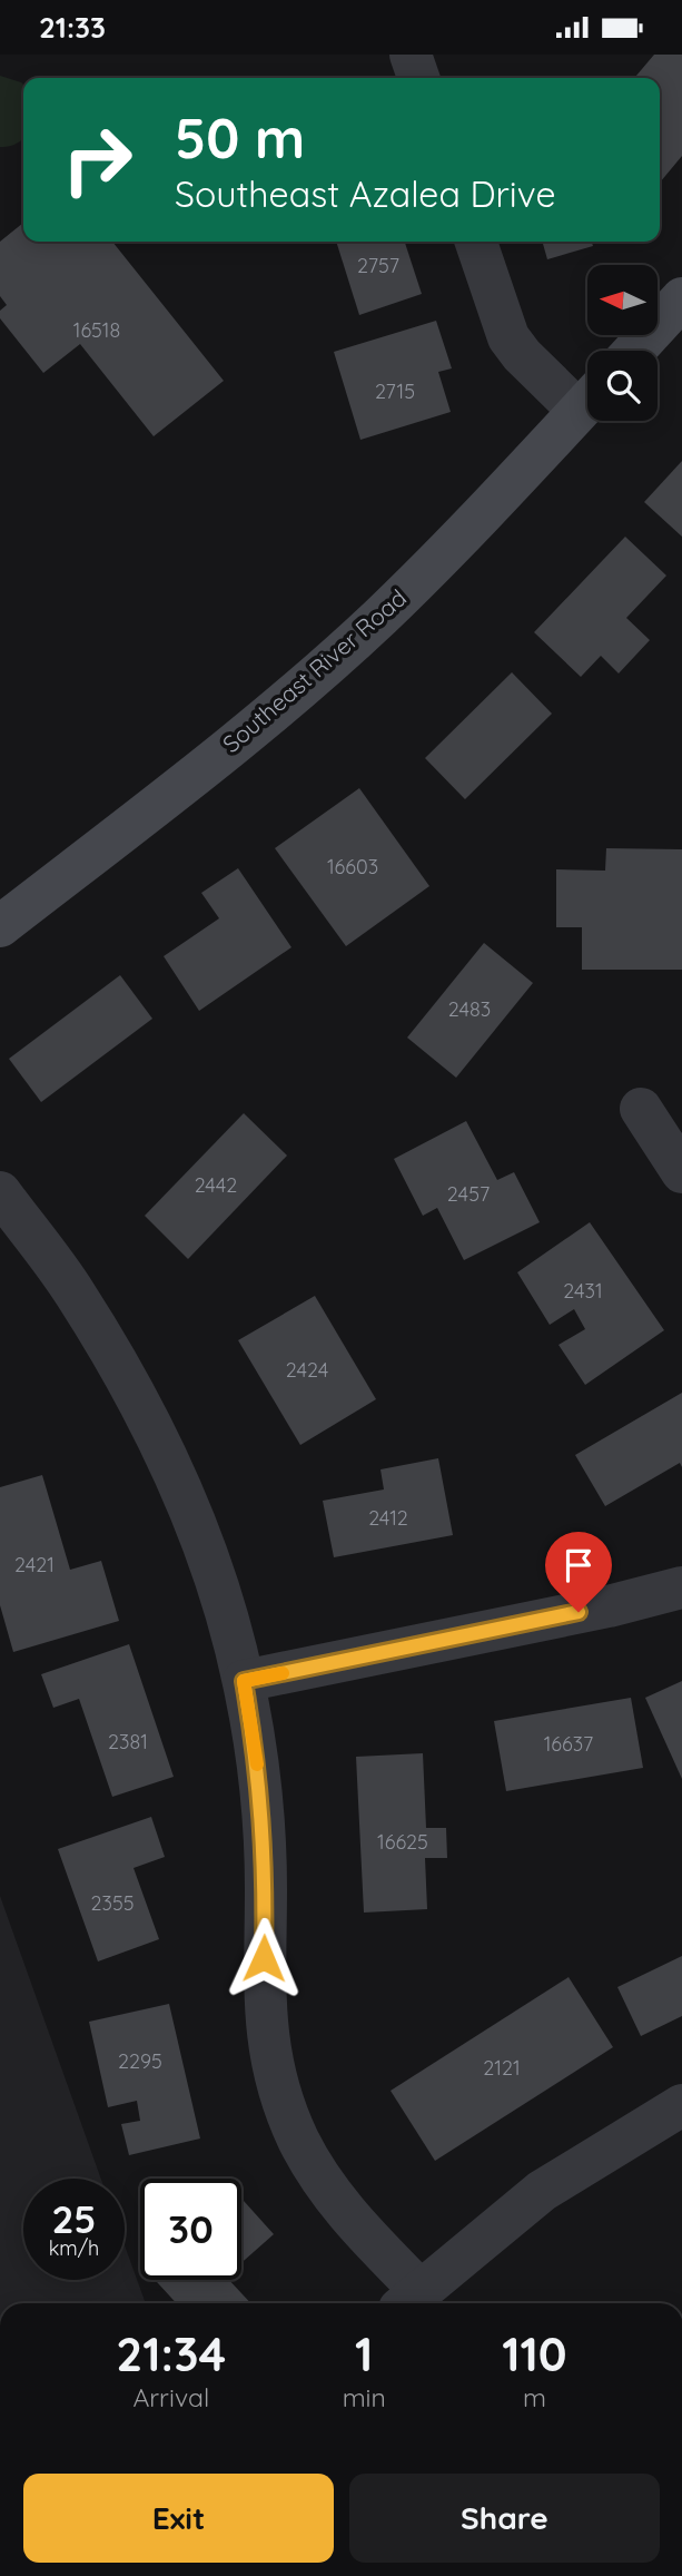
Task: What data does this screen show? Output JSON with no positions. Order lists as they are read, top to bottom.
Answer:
{
  "streets": {
    "street": ["Southeast River Road"]
  },
  "house_numbers": [
    "2757",
    "16518",
    "2715",
    "16603",
    "2483",
    "2442",
    "2457",
    "2431",
    "2424",
    "2412",
    "2421",
    "2381",
    "16637",
    "16625",
    "2355",
    "2295",
    "2121"
  ],
  "north": "left",
  "page": {
    "status": "21:33",
    "turn": ["50 m", "Southeast Azalea Drive"],
    "speed": "25 km/h",
    "limit": "30",
    "eta": [
      "21:34",
      "Arrival",
      "1",
      "min",
      "110",
      "m"
    ],
    "buttons": ["Exit", "Share"]
  }
}
